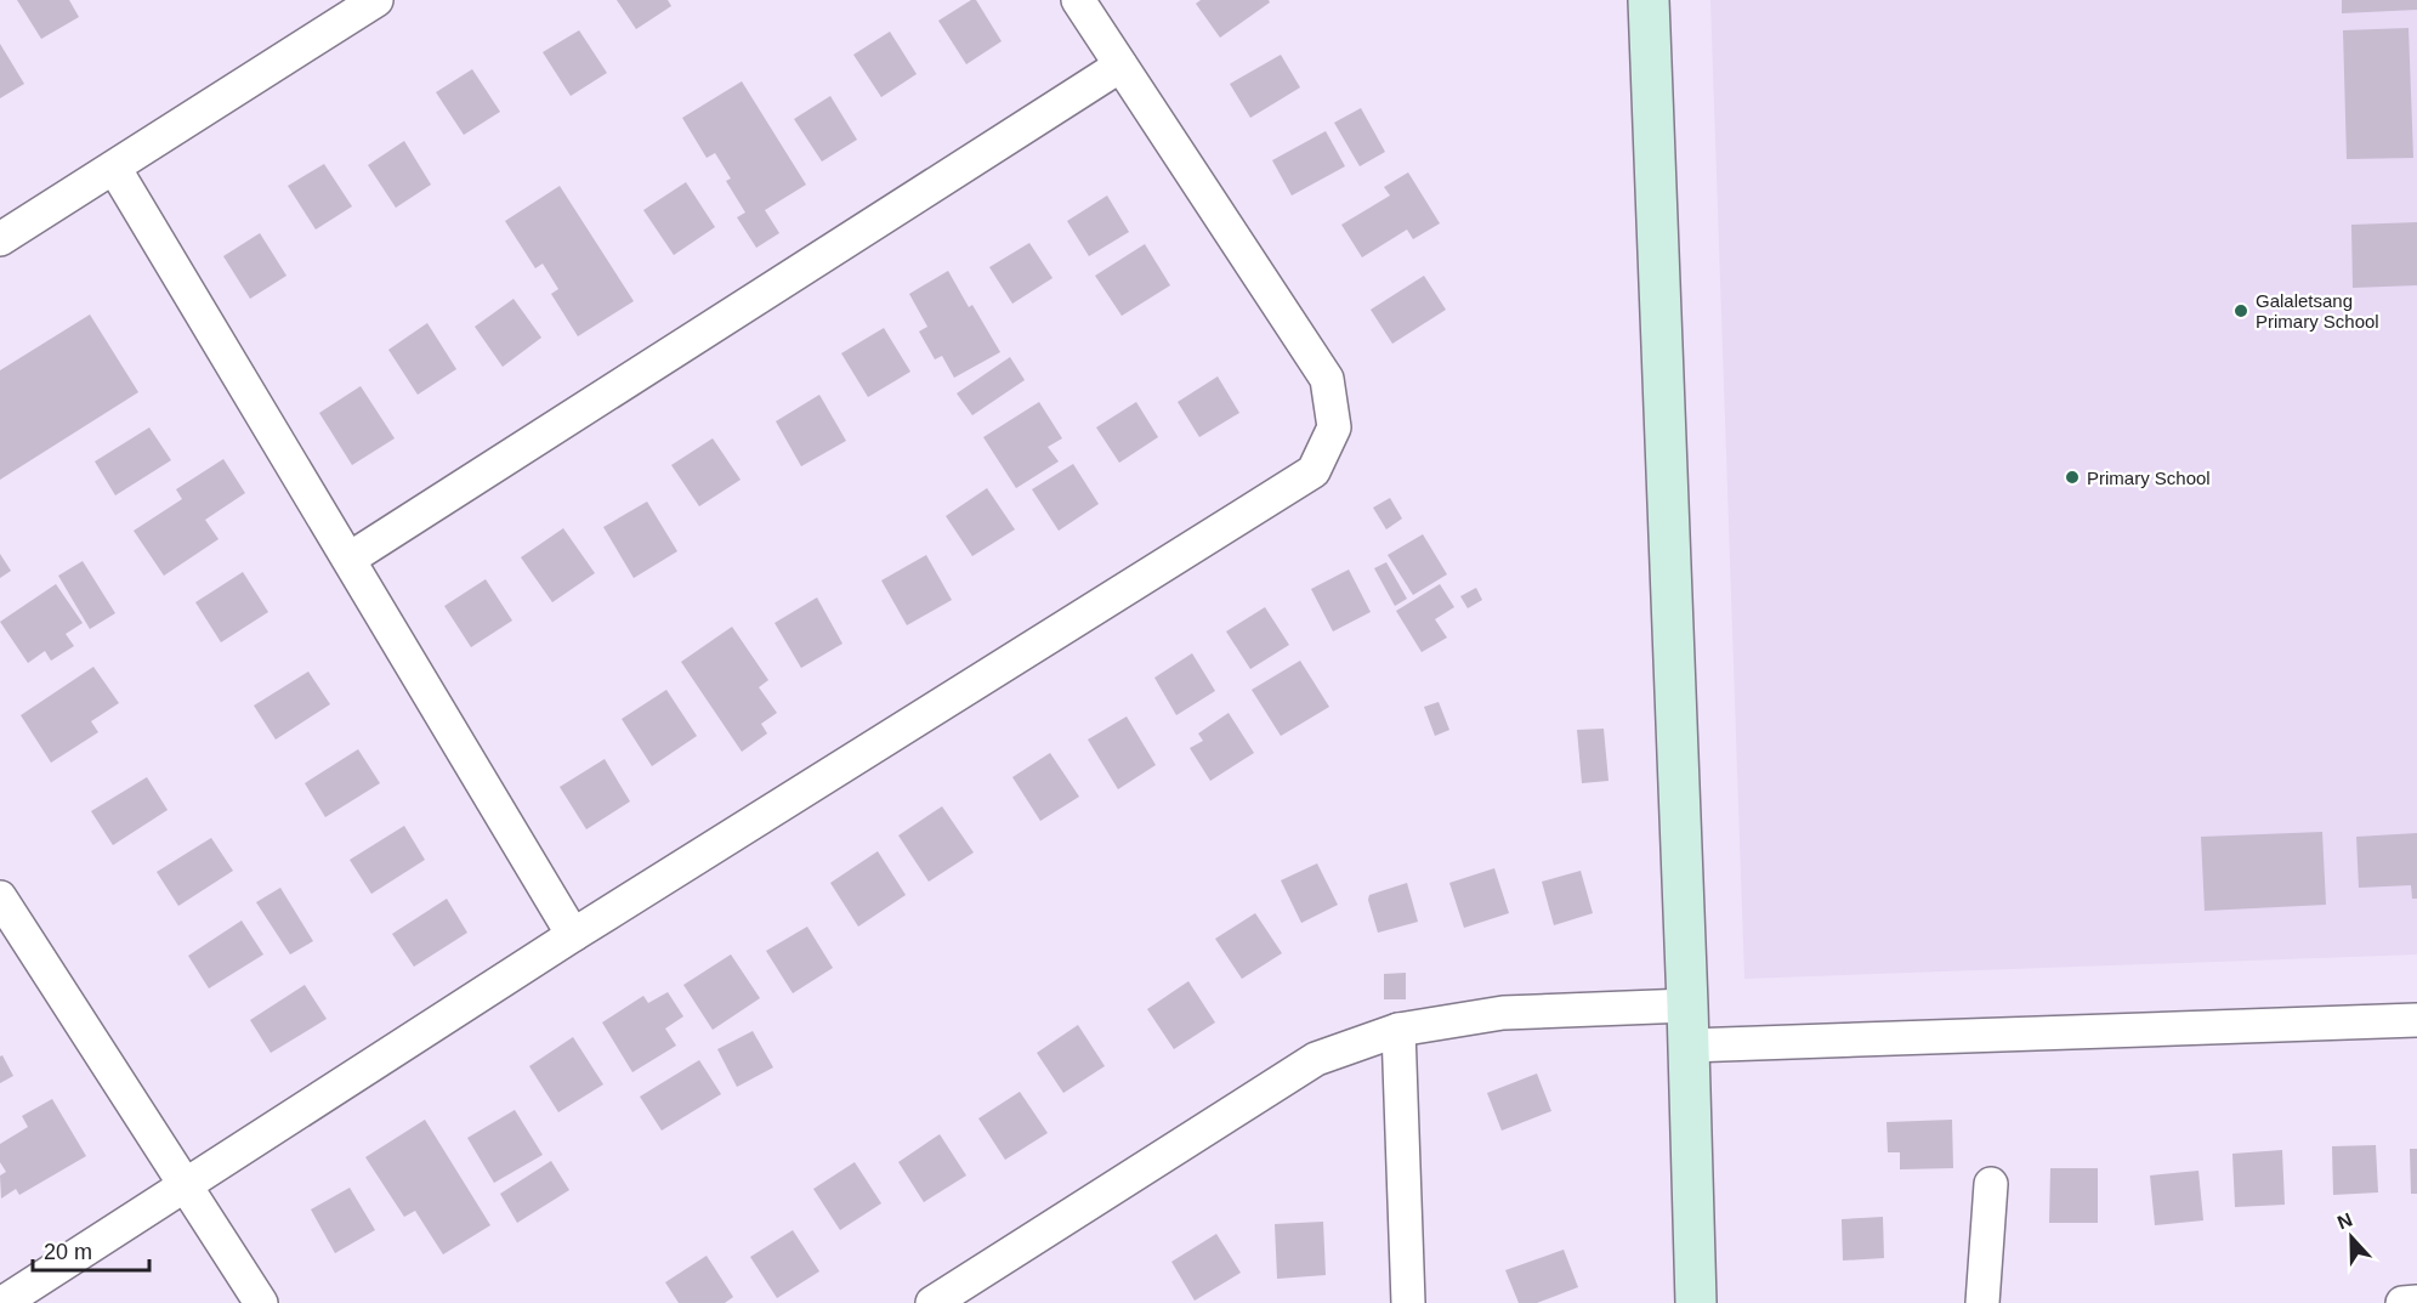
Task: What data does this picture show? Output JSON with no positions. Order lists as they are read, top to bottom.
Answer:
{
  "places": ["Galaletsang Primary School", "Primary School"],
  "scale_bar": "20 m",
  "north": "top"
}
